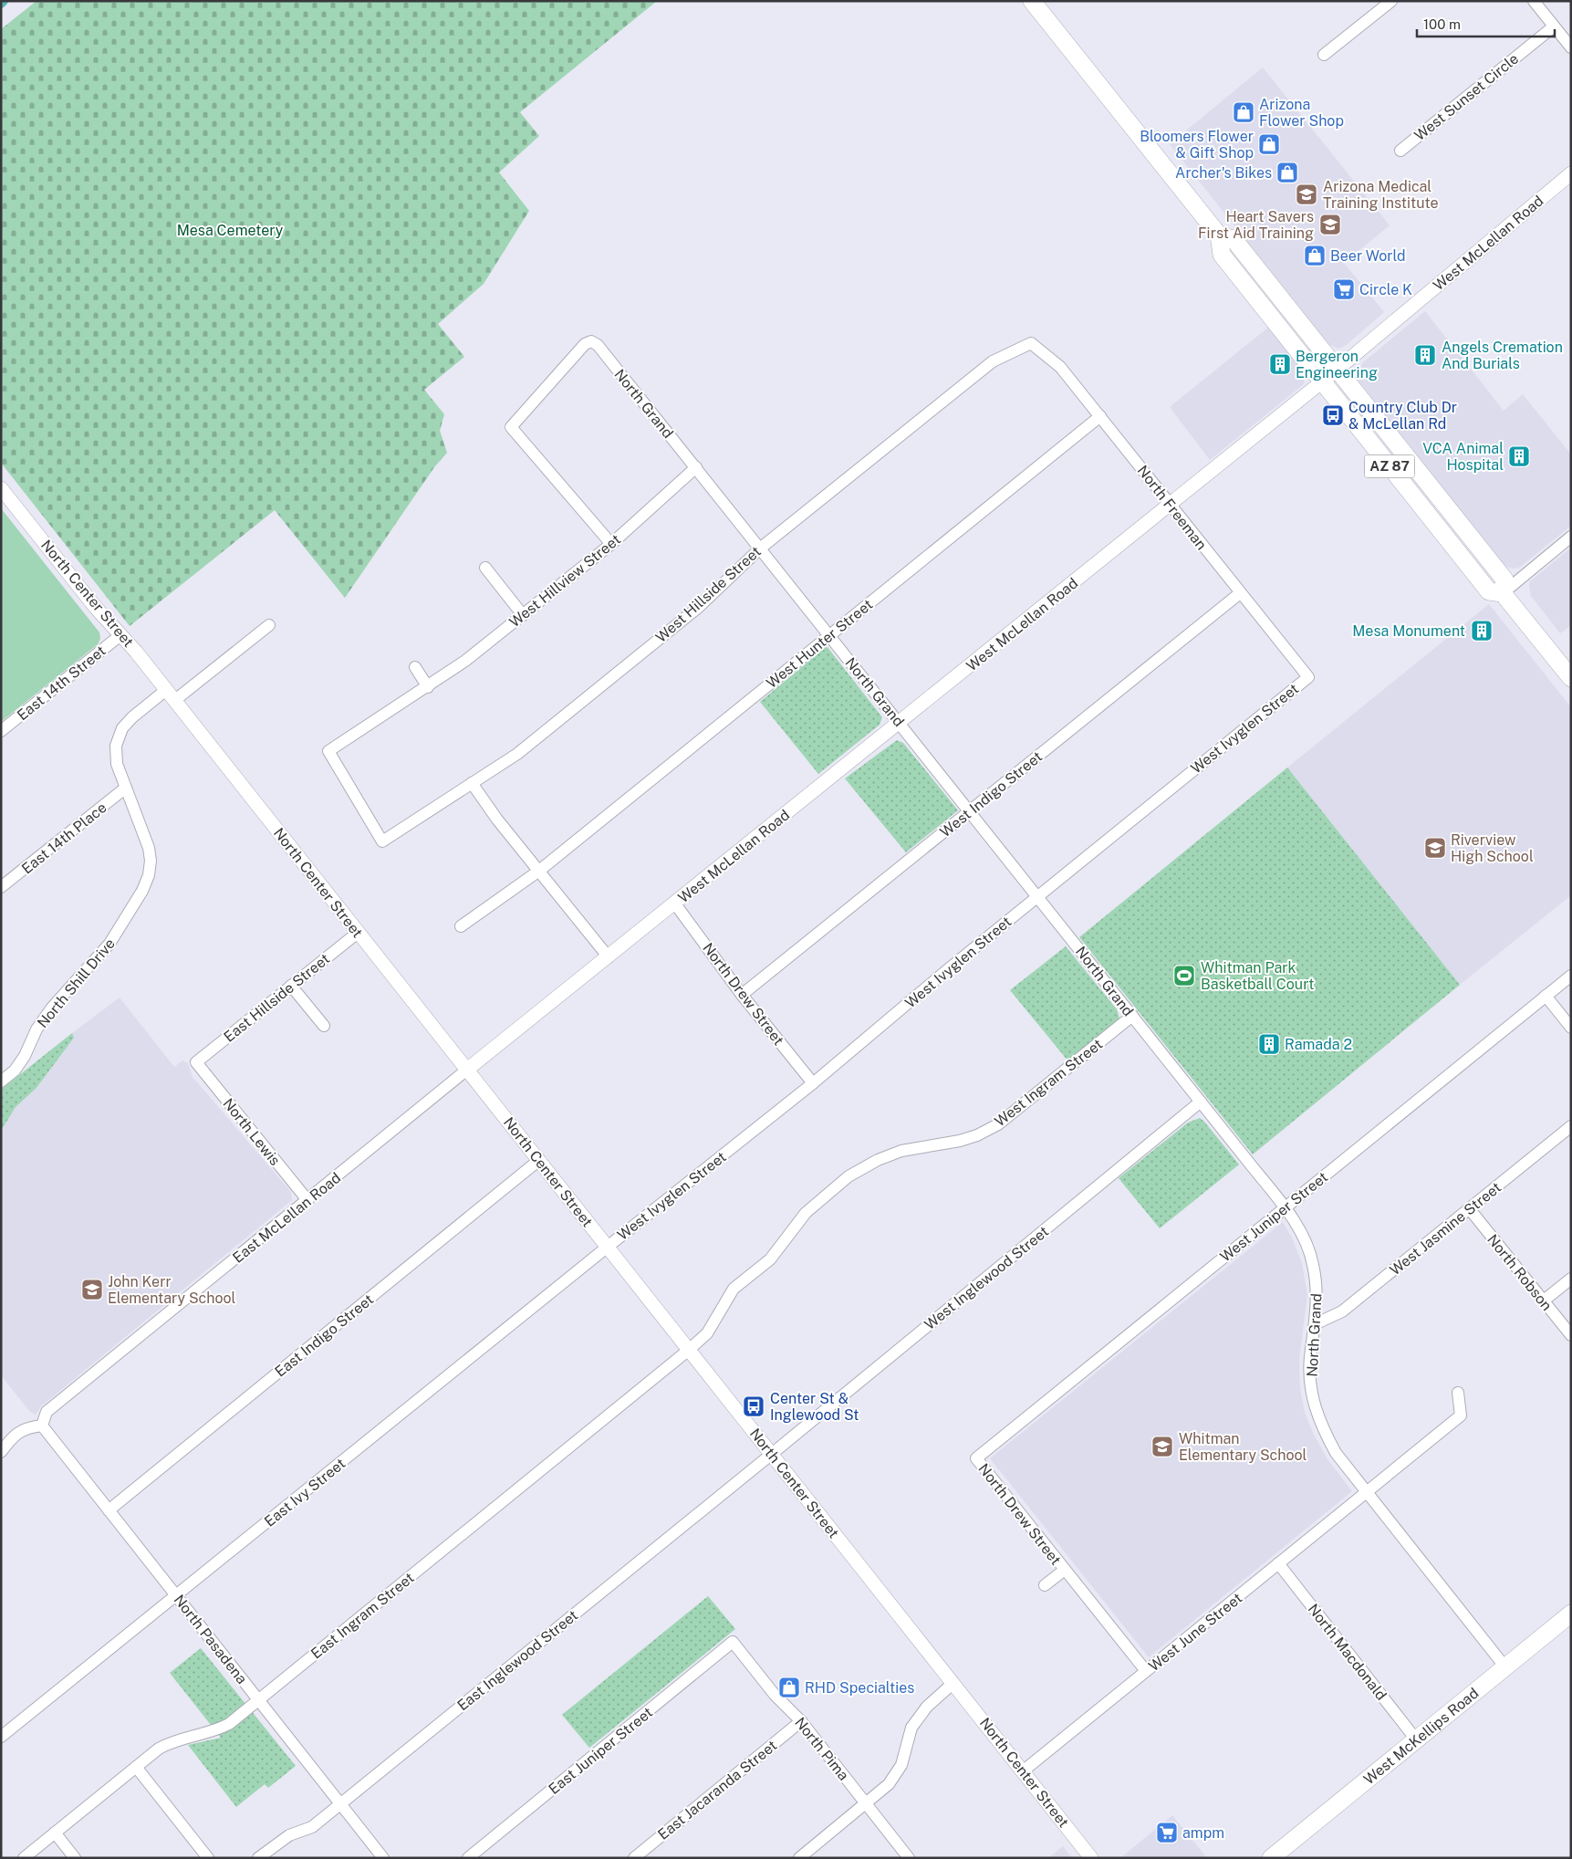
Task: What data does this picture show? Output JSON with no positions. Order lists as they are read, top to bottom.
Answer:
{
  "streets": {
    "main road": ["AZ 87", "West McKellips Road"],
    "street": [
      "West Sunset Circle",
      "West McLellan Road",
      "North Grand",
      "North Freeman",
      "West Hillview Street",
      "North Center Street",
      "West Hillside Street",
      "West Hunter Street",
      "East 14th Street",
      "West Ivyglen Street",
      "West Indigo Street",
      "East 14th Place",
      "North Shill Drive",
      "North Drew Street",
      "East Hillside Street",
      "West Ingram Street",
      "North Lewis",
      "West Juniper Street",
      "East McLellan Road",
      "West Jasmine Street",
      "North Robson",
      "West Inglewood Street",
      "East Indigo Street",
      "East Ivy Street",
      "East Ingram Street",
      "West June Street",
      "North Pasadena",
      "North Macdonald",
      "East Inglewood Street",
      "North Pima",
      "East Juniper Street",
      "East Jacaranda Street"
    ]
  },
  "crossings": [
    ["West McLellan Road", "North Grand"],
    ["West McLellan Road", "AZ 87"],
    ["West McLellan Road", "North Freeman"],
    ["West McLellan Road", "North Center Street"],
    ["West McLellan Road", "North Drew Street"],
    ["West McLellan Road", "East McLellan Road"],
    ["North Grand", "West Hillview Street"],
    ["North Grand", "West Hillside Street"],
    ["North Grand", "West Hunter Street"],
    ["North Grand", "West Ivyglen Street"],
    ["North Grand", "West Indigo Street"],
    ["North Grand", "West Ingram Street"],
    ["North Grand", "West Juniper Street"],
    ["North Grand", "West Jasmine Street"],
    ["North Grand", "West Inglewood Street"],
    ["North Grand", "West June Street"],
    ["North Grand", "West McKellips Road"],
    ["North Freeman", "West Hillside Street"],
    ["North Freeman", "West Hunter Street"],
    ["North Freeman", "West Ivyglen Street"],
    ["North Freeman", "West Indigo Street"],
    ["West Hillview Street", "West Hillside Street"],
    ["North Center Street", "East 14th Street"],
    ["North Center Street", "West Ivyglen Street"],
    ["North Center Street", "North Shill Drive"],
    ["North Center Street", "East Hillside Street"],
    ["North Center Street", "West Ingram Street"],
    ["North Center Street", "East McLellan Road"],
    ["North Center Street", "West Inglewood Street"],
    ["North Center Street", "East Indigo Street"],
    ["North Center Street", "East Ivy Street"],
    ["North Center Street", "East Ingram Street"],
    ["North Center Street", "West June Street"],
    ["North Center Street", "East Inglewood Street"],
    ["West Ivyglen Street", "North Drew Street"],
    ["West Ivyglen Street", "East Ivy Street"],
    ["West Indigo Street", "North Drew Street"],
    ["East 14th Place", "North Shill Drive"],
    ["North Drew Street", "West Juniper Street"],
    ["North Drew Street", "West June Street"],
    ["East Hillside Street", "North Lewis"],
    ["West Ingram Street", "East Ingram Street"],
    ["North Lewis", "East McLellan Road"],
    ["East McLellan Road", "North Pasadena"],
    ["West Jasmine Street", "North Robson"],
    ["West Inglewood Street", "East Inglewood Street"],
    ["East Indigo Street", "North Pasadena"],
    ["East Ivy Street", "North Pasadena"],
    ["East Ingram Street", "North Pasadena"],
    ["West June Street", "North Macdonald"],
    ["North Pasadena", "East Inglewood Street"],
    ["North Macdonald", "West McKellips Road"],
    ["North Pima", "East Juniper Street"],
    ["North Pima", "East Jacaranda Street"]
  ],
  "parks": ["Mesa Cemetery"],
  "places": {
    "shop": [
      "Arizona Flower Shop",
      "Bloomers Flower & Gift Shop",
      "Archer's Bikes",
      "Beer World",
      "RHD Specialties"
    ],
    "school or university": [
      "Arizona Medical Training Institute",
      "Heart Savers First Aid Training",
      "Riverview High School",
      "John Kerr Elementary School",
      "Whitman Elementary School"
    ],
    "supermarket": ["Circle K", "ampm"],
    "building": [
      "Angels Cremation And Burials",
      "Bergeron Engineering",
      "VCA Animal Hospital",
      "Mesa Monument",
      "Ramada 2"
    ],
    "bus stop": ["Country Club Dr & McLellan Rd", "Center St & Inglewood St"],
    "sports": ["Whitman Park Basketball Court"]
  },
  "scale_bar": "100 m"
}
